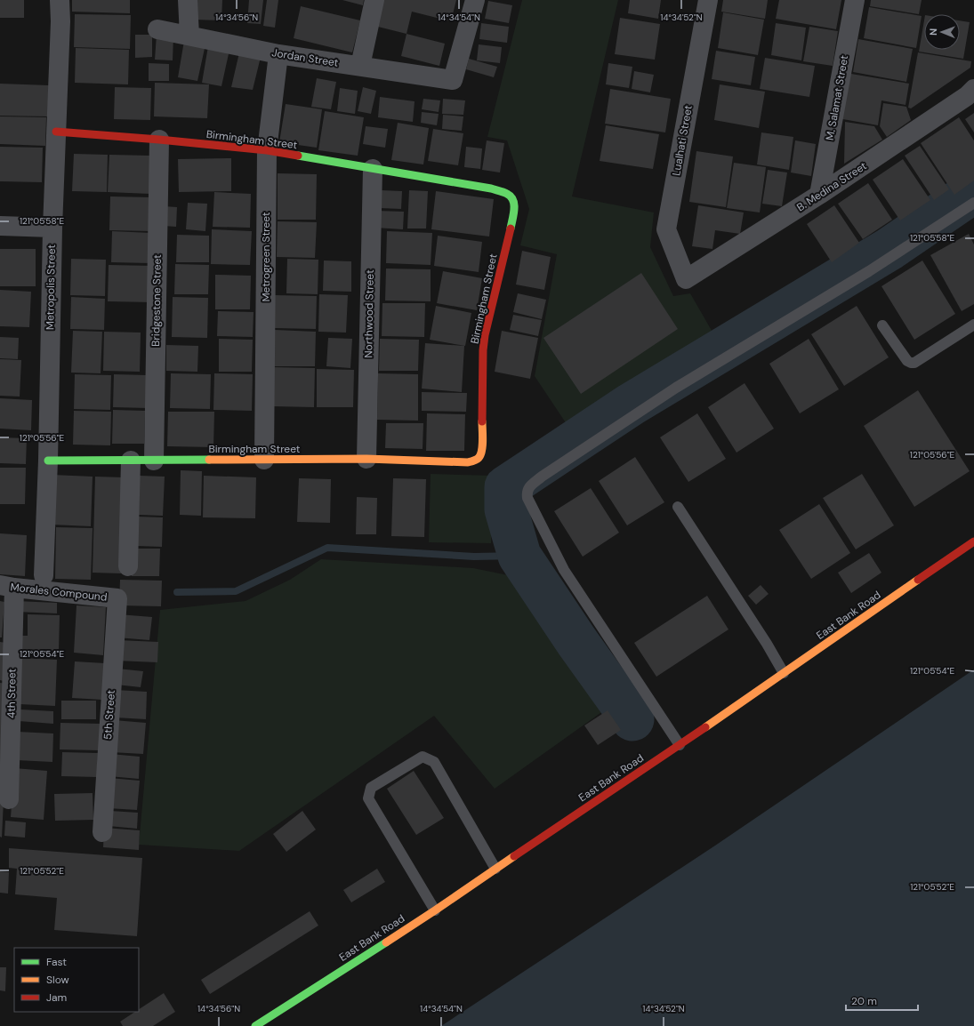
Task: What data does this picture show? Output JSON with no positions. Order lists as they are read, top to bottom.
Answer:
{
  "streets": {
    "street": [
      "Jordan Street",
      "M. Salamat Street",
      "Birmingham Street",
      "Lualhati Street",
      "B. Medina Street",
      "Metrogreen Street",
      "Metropolis Street",
      "Bridgestone Street",
      "Northwood Street",
      "Morales Compound",
      "East Bank Road",
      "4th Street",
      "5th Street"
    ]
  },
  "crossings": [
    ["Jordan Street", "Metrogreen Street"],
    ["M. Salamat Street", "B. Medina Street"],
    ["Birmingham Street", "Metrogreen Street"],
    ["Birmingham Street", "Metropolis Street"],
    ["Birmingham Street", "Bridgestone Street"],
    ["Birmingham Street", "Northwood Street"],
    ["Lualhati Street", "B. Medina Street"],
    ["Morales Compound", "4th Street"],
    ["Morales Compound", "5th Street"]
  ],
  "legend": ["Fast", "Slow", "Jam"],
  "scale_bar": "20 m",
  "north": "left",
  "coordinates": [
    "14°34'56\"N",
    "14°34'54\"N",
    "14°34'52\"N",
    "121°05'58\"E",
    "121°05'56\"E",
    "121°05'54\"E",
    "121°05'52\"E"
  ]
}
